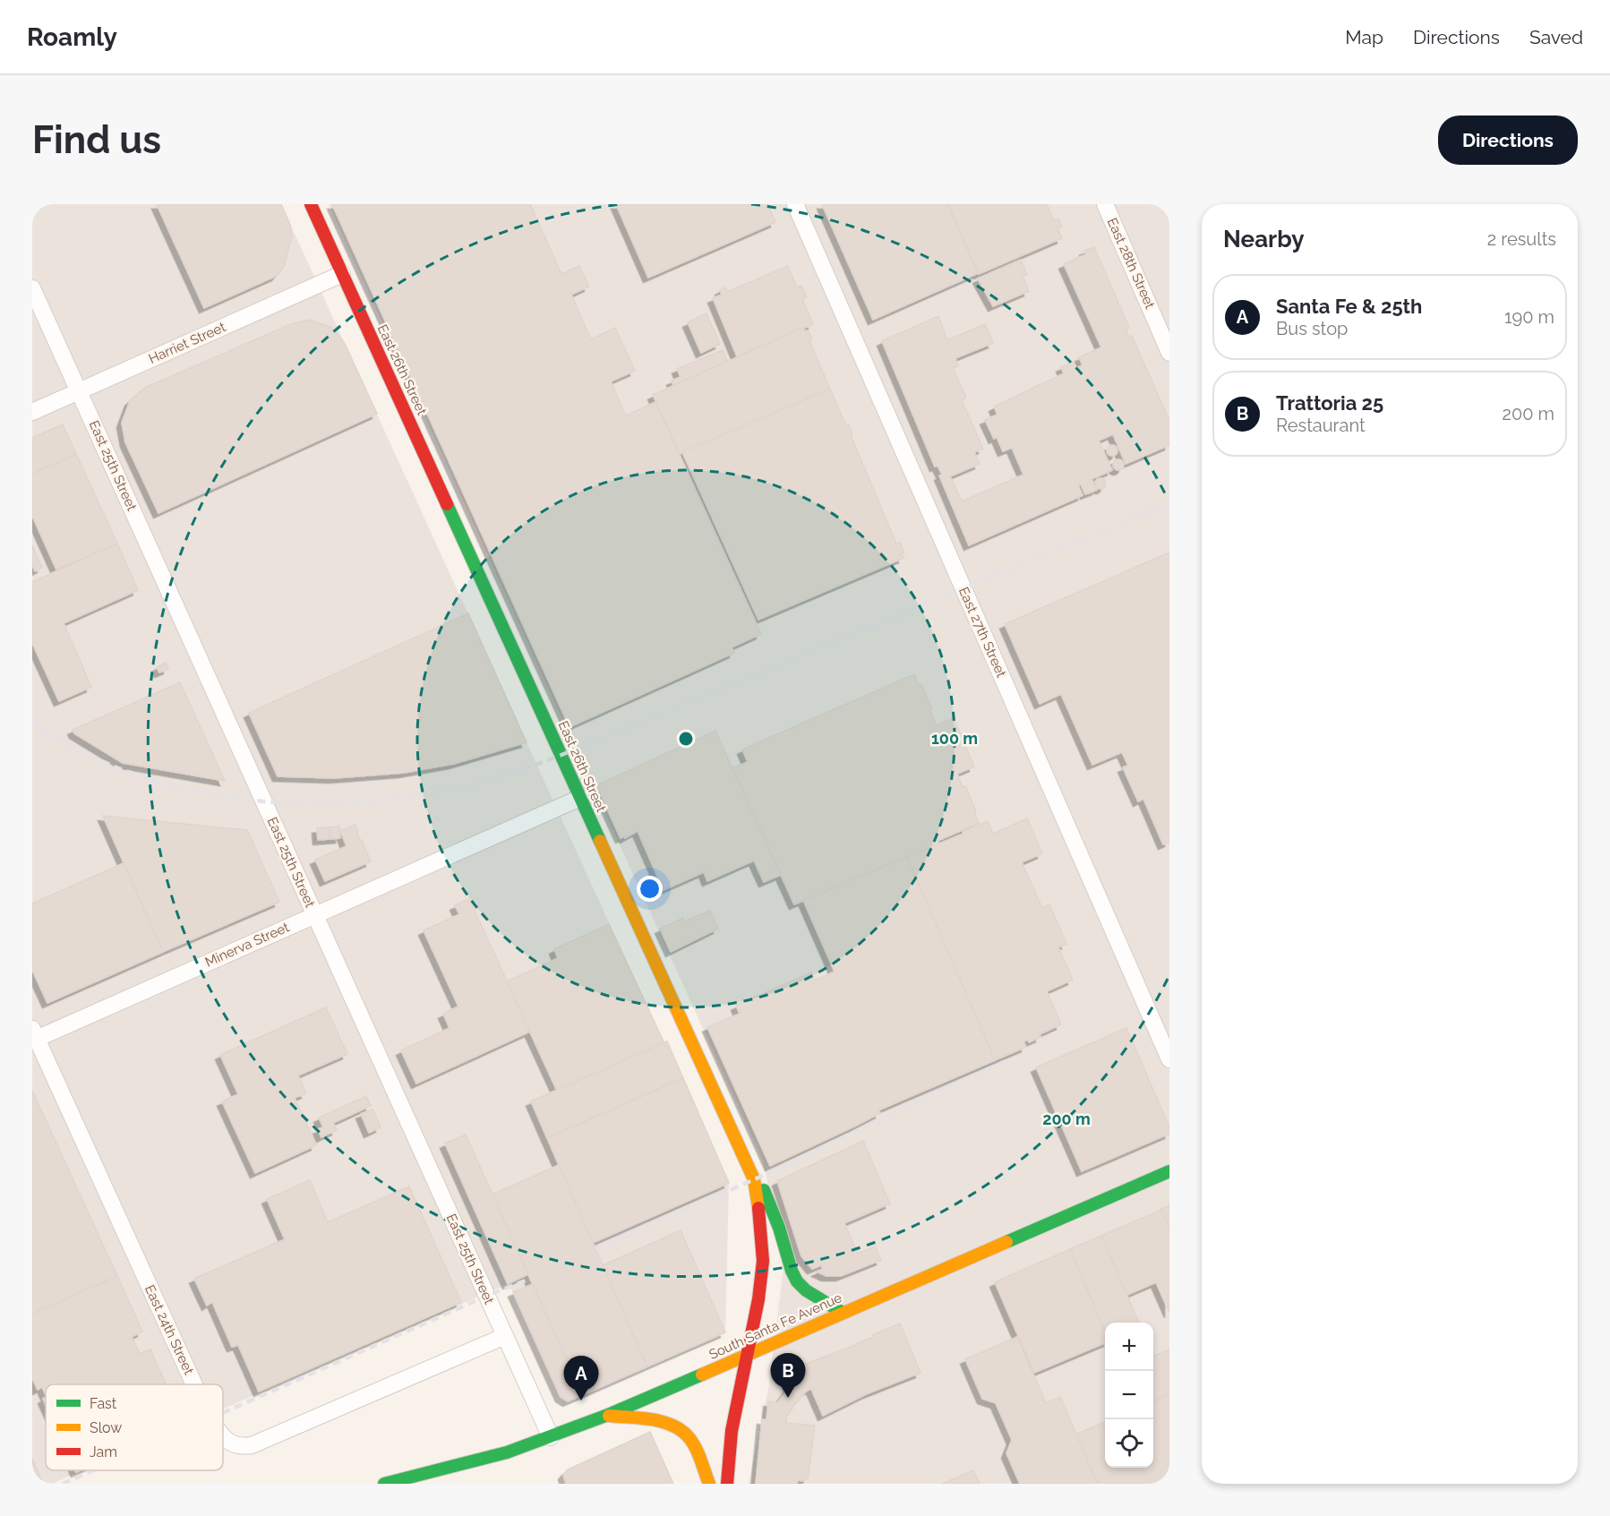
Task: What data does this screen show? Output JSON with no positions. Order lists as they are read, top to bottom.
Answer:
{
  "streets": {
    "street": [
      "East 28th Street",
      "Harriet Street",
      "East 26th Street",
      "East 25th Street",
      "East 27th Street",
      "Minerva Street",
      "South Santa Fe Avenue",
      "East 24th Street"
    ]
  },
  "crossings": [
    ["Harriet Street", "East 26th Street"],
    ["Harriet Street", "East 25th Street"],
    ["East 26th Street", "Minerva Street"],
    ["East 26th Street", "South Santa Fe Avenue"],
    ["East 25th Street", "Minerva Street"],
    ["East 25th Street", "South Santa Fe Avenue"],
    ["East 25th Street", "East 24th Street"],
    ["Minerva Street", "East 24th Street"]
  ],
  "legend": ["Fast", "Slow", "Jam"],
  "page": {
    "header": "Roamly",
    "nav": ["Map", "Directions", "Saved"],
    "buttons": "Directions",
    "title": "Find us",
    "heading": ["Nearby", "2 results"],
    "list": [
      {
        "mark": "A",
        "name": "Santa Fe & 25th",
        "note": "Bus stop",
        "value": "190 m"
      },
      {
        "mark": "B",
        "name": "Trattoria 25",
        "note": "Restaurant",
        "value": "200 m"
      }
    ],
    "map_buttons": ["+", "−"],
    "pins": ["B", "A"]
  },
  "rings": ["100 m", "200 m"]
}
